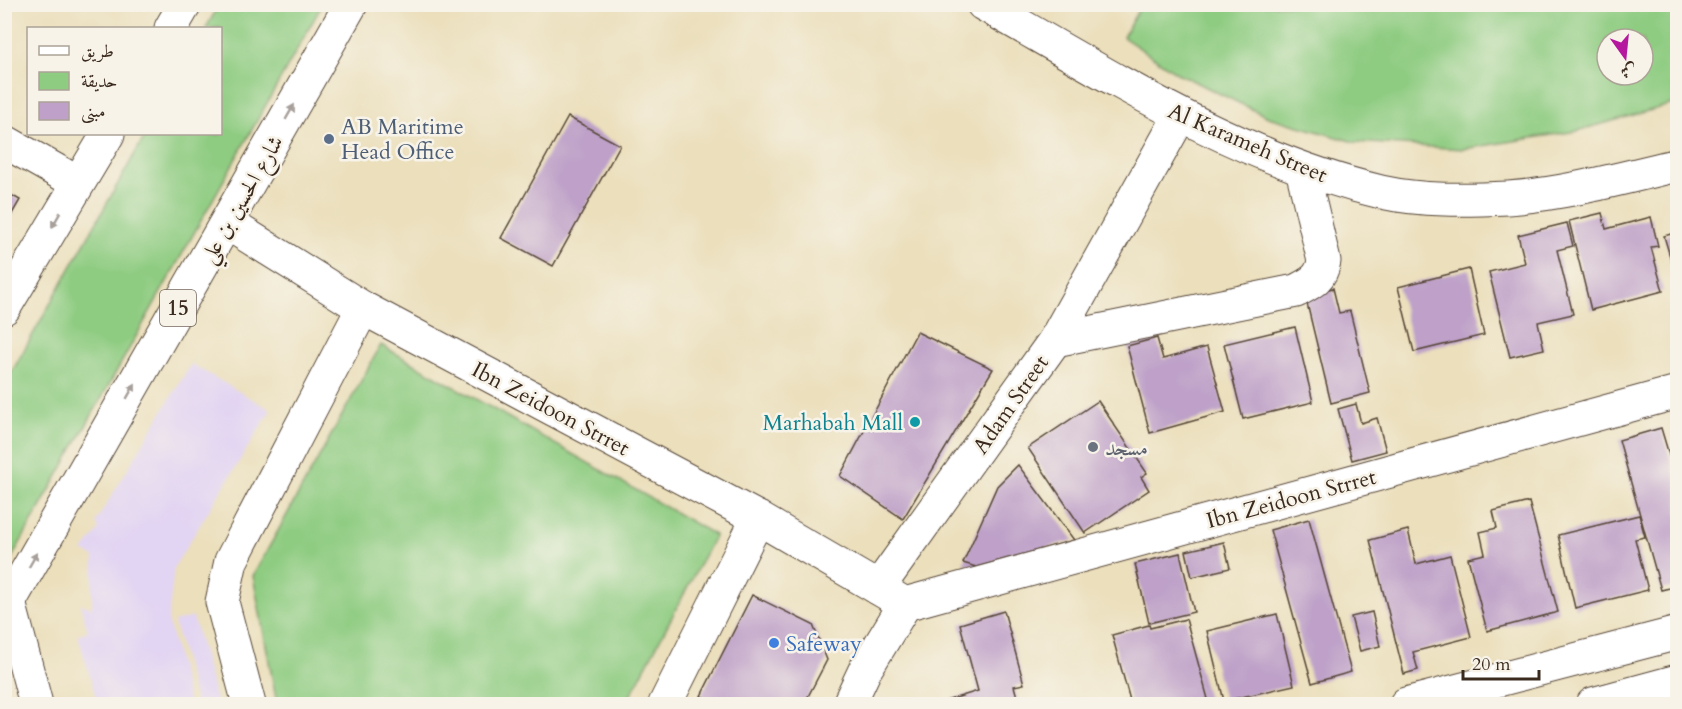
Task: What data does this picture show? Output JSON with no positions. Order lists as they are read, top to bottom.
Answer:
{
  "streets": {
    "main road": [
      "Al Karameh Street",
      "شارع الحسين بن علي",
      "15",
      "Adam Street",
      "Ibn Zeidoon Strret"
    ]
  },
  "crossings": [
    ["Al Karameh Street", "Adam Street"],
    ["شارع الحسين بن علي", "Ibn Zeidoon Strret"],
    ["Adam Street", "Ibn Zeidoon Strret"]
  ],
  "places": [
    "AB Maritime Head Office",
    "Marhabah Mall",
    "مسجد",
    "Safeway"
  ],
  "legend": ["طريق", "حديقة", "مبنى"],
  "scale_bar": "20 m",
  "north": "bottom"
}
